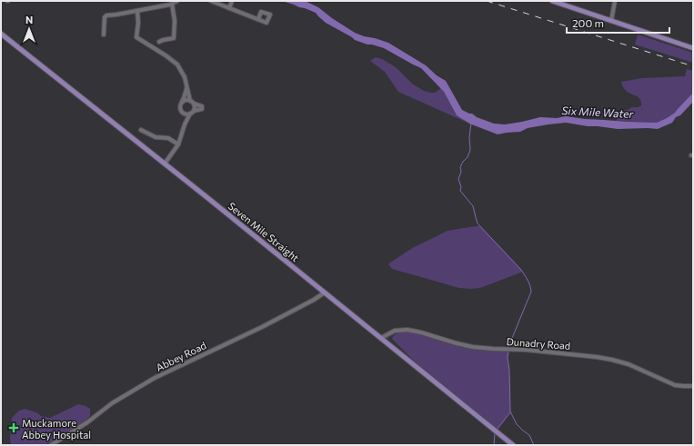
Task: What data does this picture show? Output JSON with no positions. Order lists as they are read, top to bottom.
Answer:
{
  "streets": {
    "main road": ["Seven Mile Straight"],
    "street": ["Dunadry Road", "Abbey Road"]
  },
  "crossings": [
    ["Seven Mile Straight", "Dunadry Road"],
    ["Seven Mile Straight", "Abbey Road"]
  ],
  "water": ["Six Mile Water"],
  "places": {
    "health": ["Muckamore Abbey Hospital"]
  },
  "scale_bar": "200 m",
  "north": "top"
}
